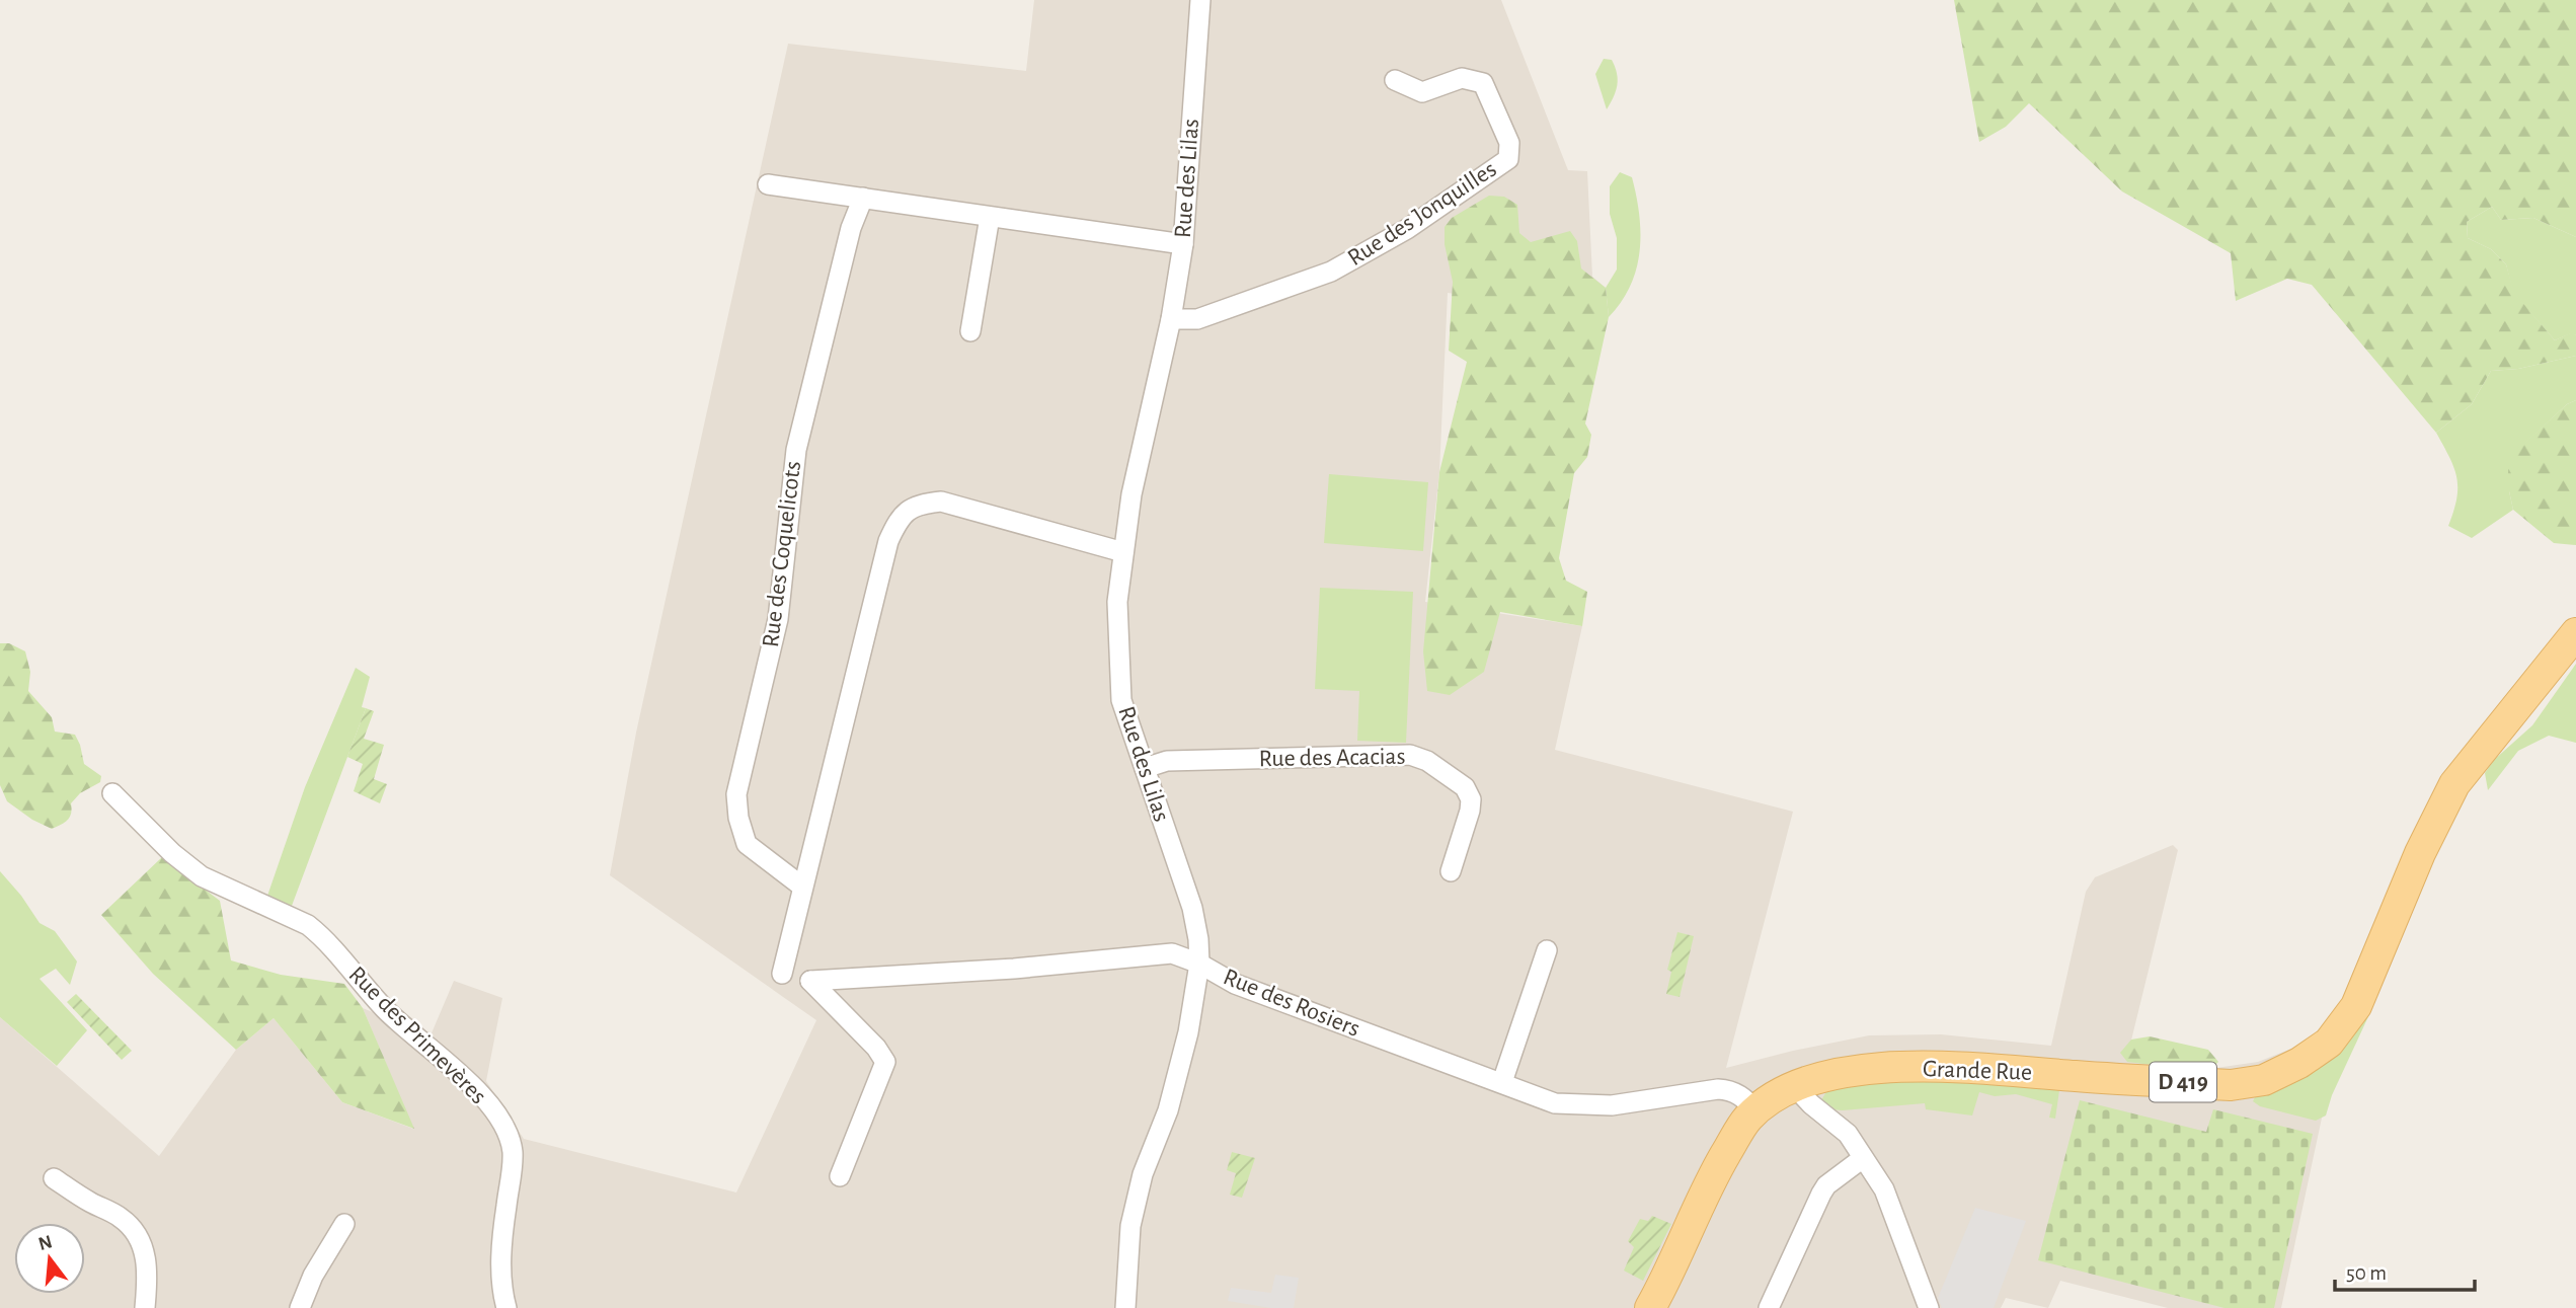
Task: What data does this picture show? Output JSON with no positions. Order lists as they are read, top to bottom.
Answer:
{
  "streets": {
    "main road": ["Grande Rue", "D 419"],
    "street": [
      "Rue des Lilas",
      "Rue des Jonquilles",
      "Rue des Coquelicots",
      "Rue des Acacias",
      "Rue des Rosiers",
      "Rue des Primevères"
    ]
  },
  "crossings": [
    ["Rue des Lilas", "Rue des Jonquilles"],
    ["Rue des Lilas", "Rue des Acacias"],
    ["Rue des Lilas", "Rue des Rosiers"],
    ["Rue des Rosiers", "Grande Rue"]
  ],
  "scale_bar": "50 m",
  "north": "top"
}
